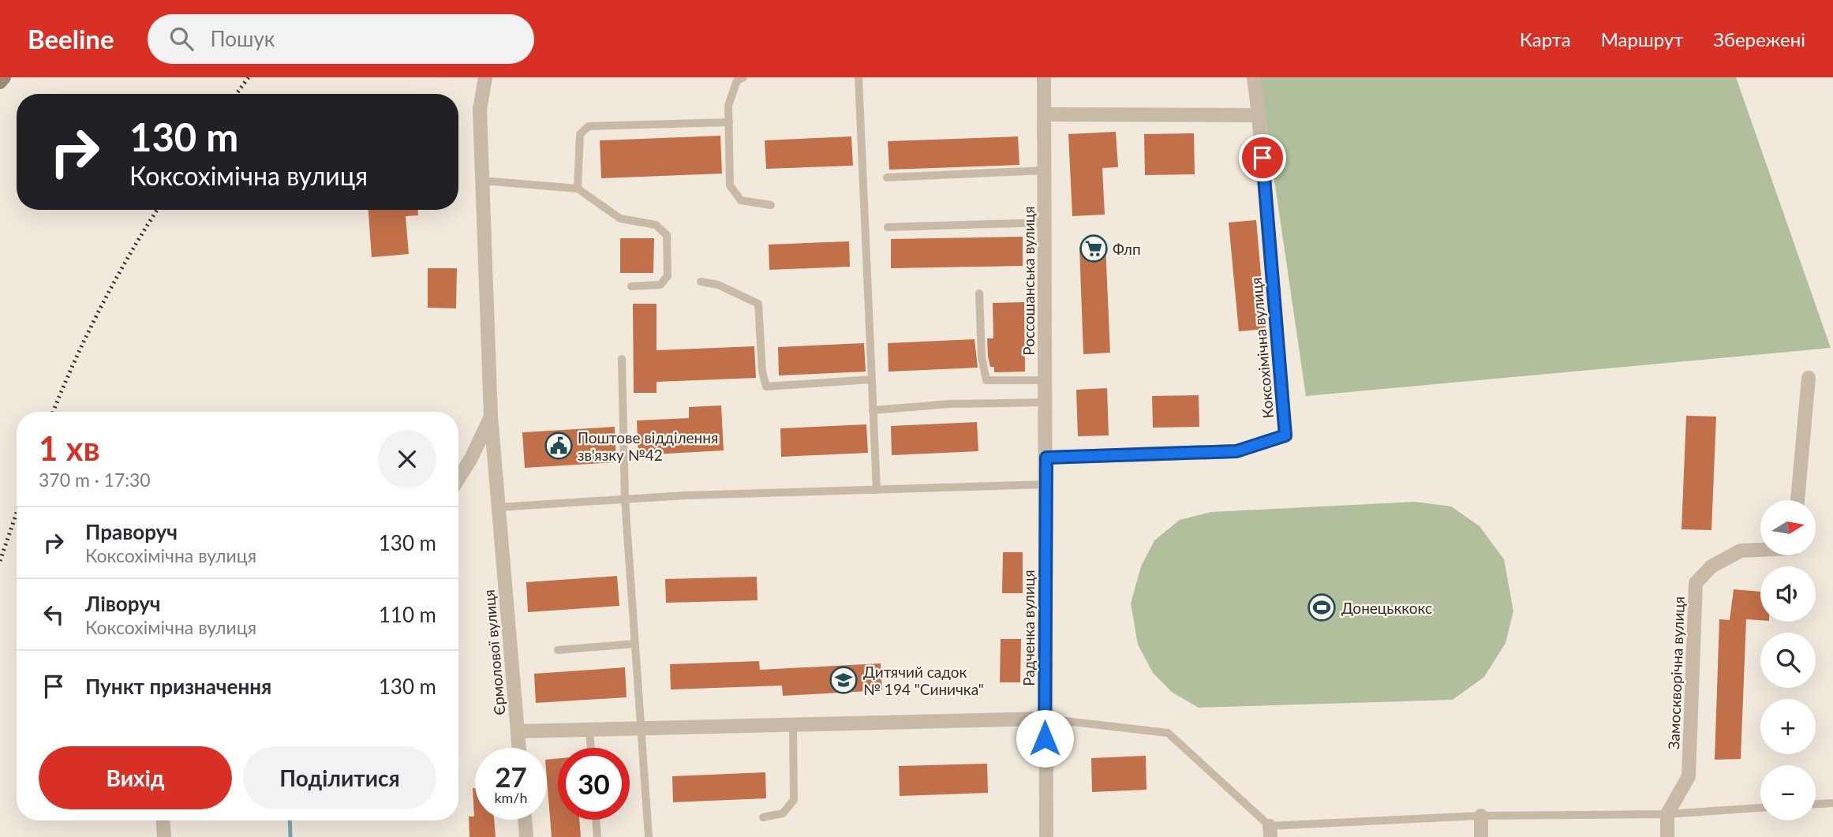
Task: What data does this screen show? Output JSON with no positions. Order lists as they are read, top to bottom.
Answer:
{
  "streets": {
    "street": [
      "Россошанська вулиця",
      "Коксохімічна вулиця",
      "Радченка вулиця",
      "Єрмолової вулиця",
      "Замоскворічна вулиця"
    ]
  },
  "crossings": [
    ["Россошанська вулиця", "Коксохімічна вулиця"],
    ["Россошанська вулиця", "Радченка вулиця"],
    ["Радченка вулиця", "Єрмолової вулиця"]
  ],
  "places": {
    "supermarket": ["Флп"],
    "public building": ["Поштове відділення зв'язку №42"],
    "sports": ["Донецьккокс"],
    "school or university": ["Дитячий садок № 194 \"Синичка\""]
  },
  "north": "right",
  "page": {
    "header": "Beeline",
    "search": "Пошук",
    "nav": ["Карта", "Маршрут", "Збережені"],
    "turn": ["130 m", "Коксохімічна вулиця"],
    "heading": ["1 хв", "370 m · 17:30"],
    "map_buttons": ["+", "−"],
    "list": [
      {
        "name": "Праворуч",
        "note": "Коксохімічна вулиця",
        "value": "130 m"
      },
      {
        "name": "Ліворуч",
        "note": "Коксохімічна вулиця",
        "value": "110 m"
      },
      {
        "name": "Пункт призначення",
        "value": "130 m"
      }
    ],
    "buttons": ["Вихід", "Поділитися"],
    "speed": "27 km/h",
    "limit": "30"
  }
}
